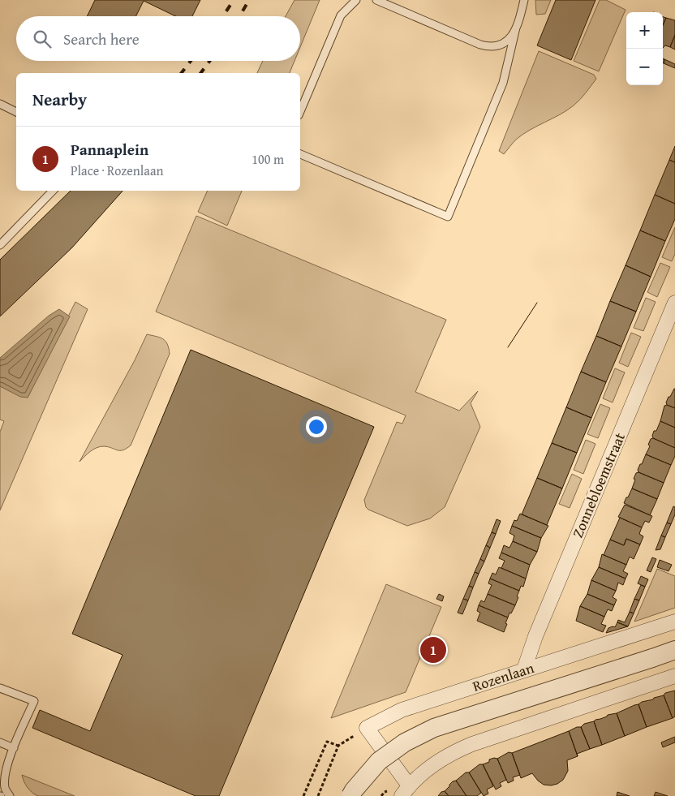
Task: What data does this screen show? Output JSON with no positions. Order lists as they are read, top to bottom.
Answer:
{
  "streets": {
    "street": ["Zonnebloemstraat", "Rozenlaan"]
  },
  "crossings": [
    ["Zonnebloemstraat", "Rozenlaan"]
  ],
  "page": {
    "map_buttons": ["+", "−"],
    "search": "Search here",
    "heading": "Nearby",
    "list": [
      {
        "mark": "1",
        "name": "Pannaplein",
        "note": "Place · Rozenlaan",
        "value": "100 m"
      }
    ],
    "pins": "1"
  }
}
